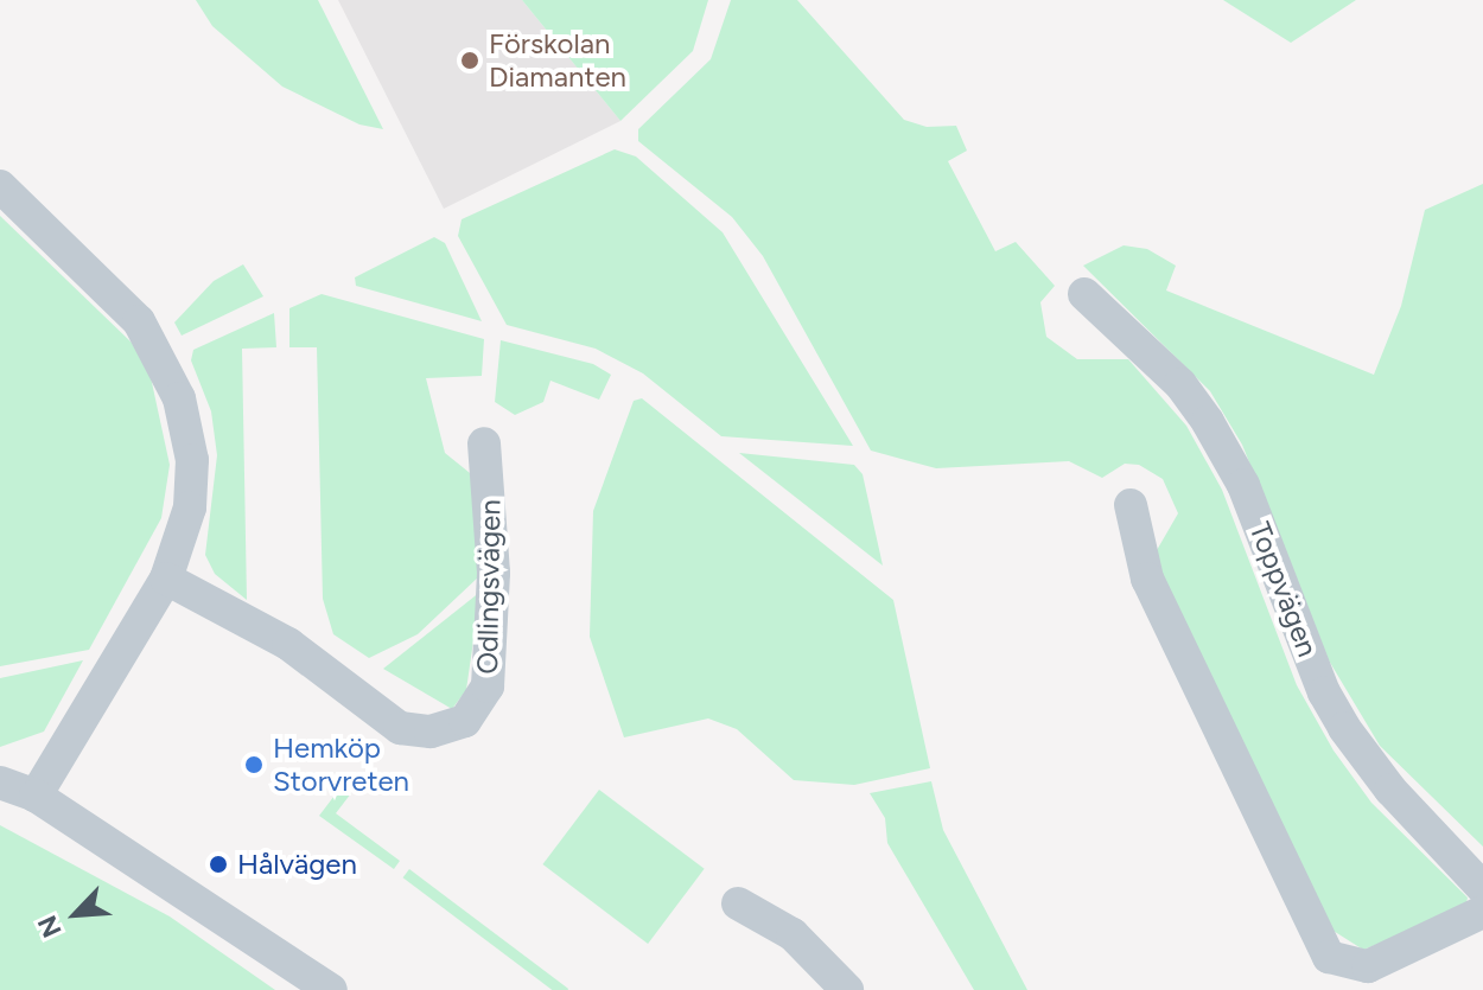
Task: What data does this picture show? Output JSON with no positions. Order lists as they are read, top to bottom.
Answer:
{
  "streets": {
    "street": ["Odlingsvägen", "Toppvägen"]
  },
  "places": ["Förskolan Diamanten", "Hemköp Storvreten", "Hålvägen"],
  "north": "bottom left"
}
